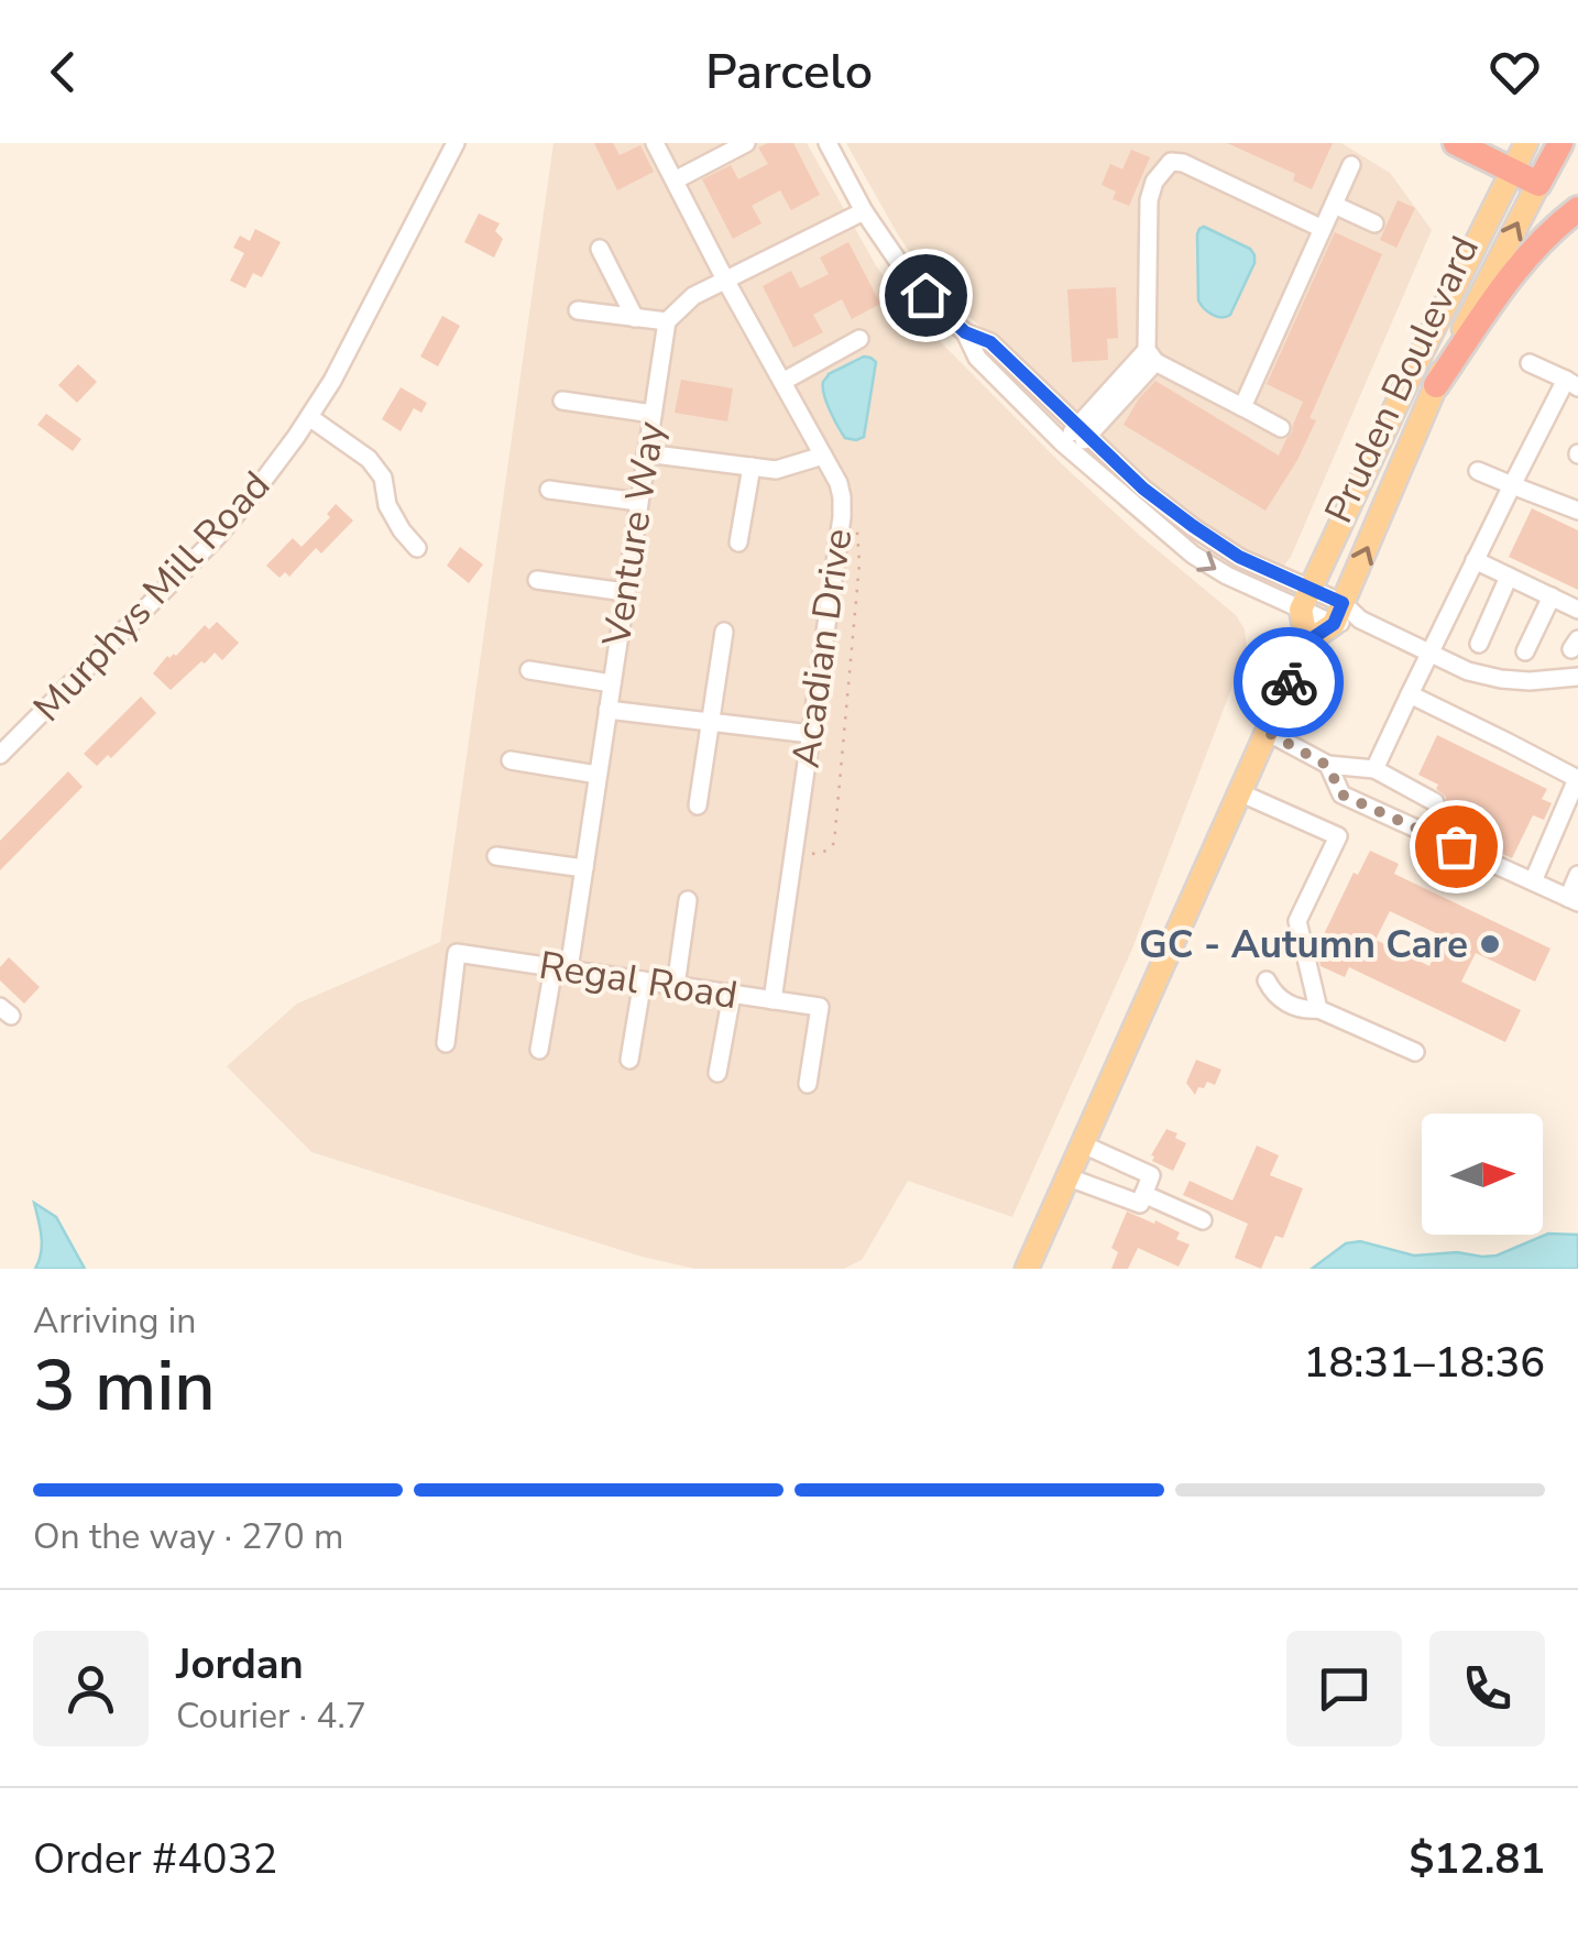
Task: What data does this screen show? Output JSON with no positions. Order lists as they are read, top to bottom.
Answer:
{
  "streets": {
    "highway": ["Pruden Boulevard"],
    "street": [
      "Venture Way",
      "Murphys Mill Road",
      "Acadian Drive",
      "Regal Road"
    ]
  },
  "crossings": [
    ["Venture Way", "Regal Road"],
    ["Acadian Drive", "Regal Road"]
  ],
  "places": ["GC - Autumn Care"],
  "north": "right",
  "page": {
    "header": "Parcelo",
    "heading": ["3 min", "Arriving in", "18:31–18:36"],
    "panel": [
      "Jordan",
      "Courier · 4.7",
      "Order #4032",
      "$12.81"
    ],
    "bar": "On the way · 270 m"
  }
}
